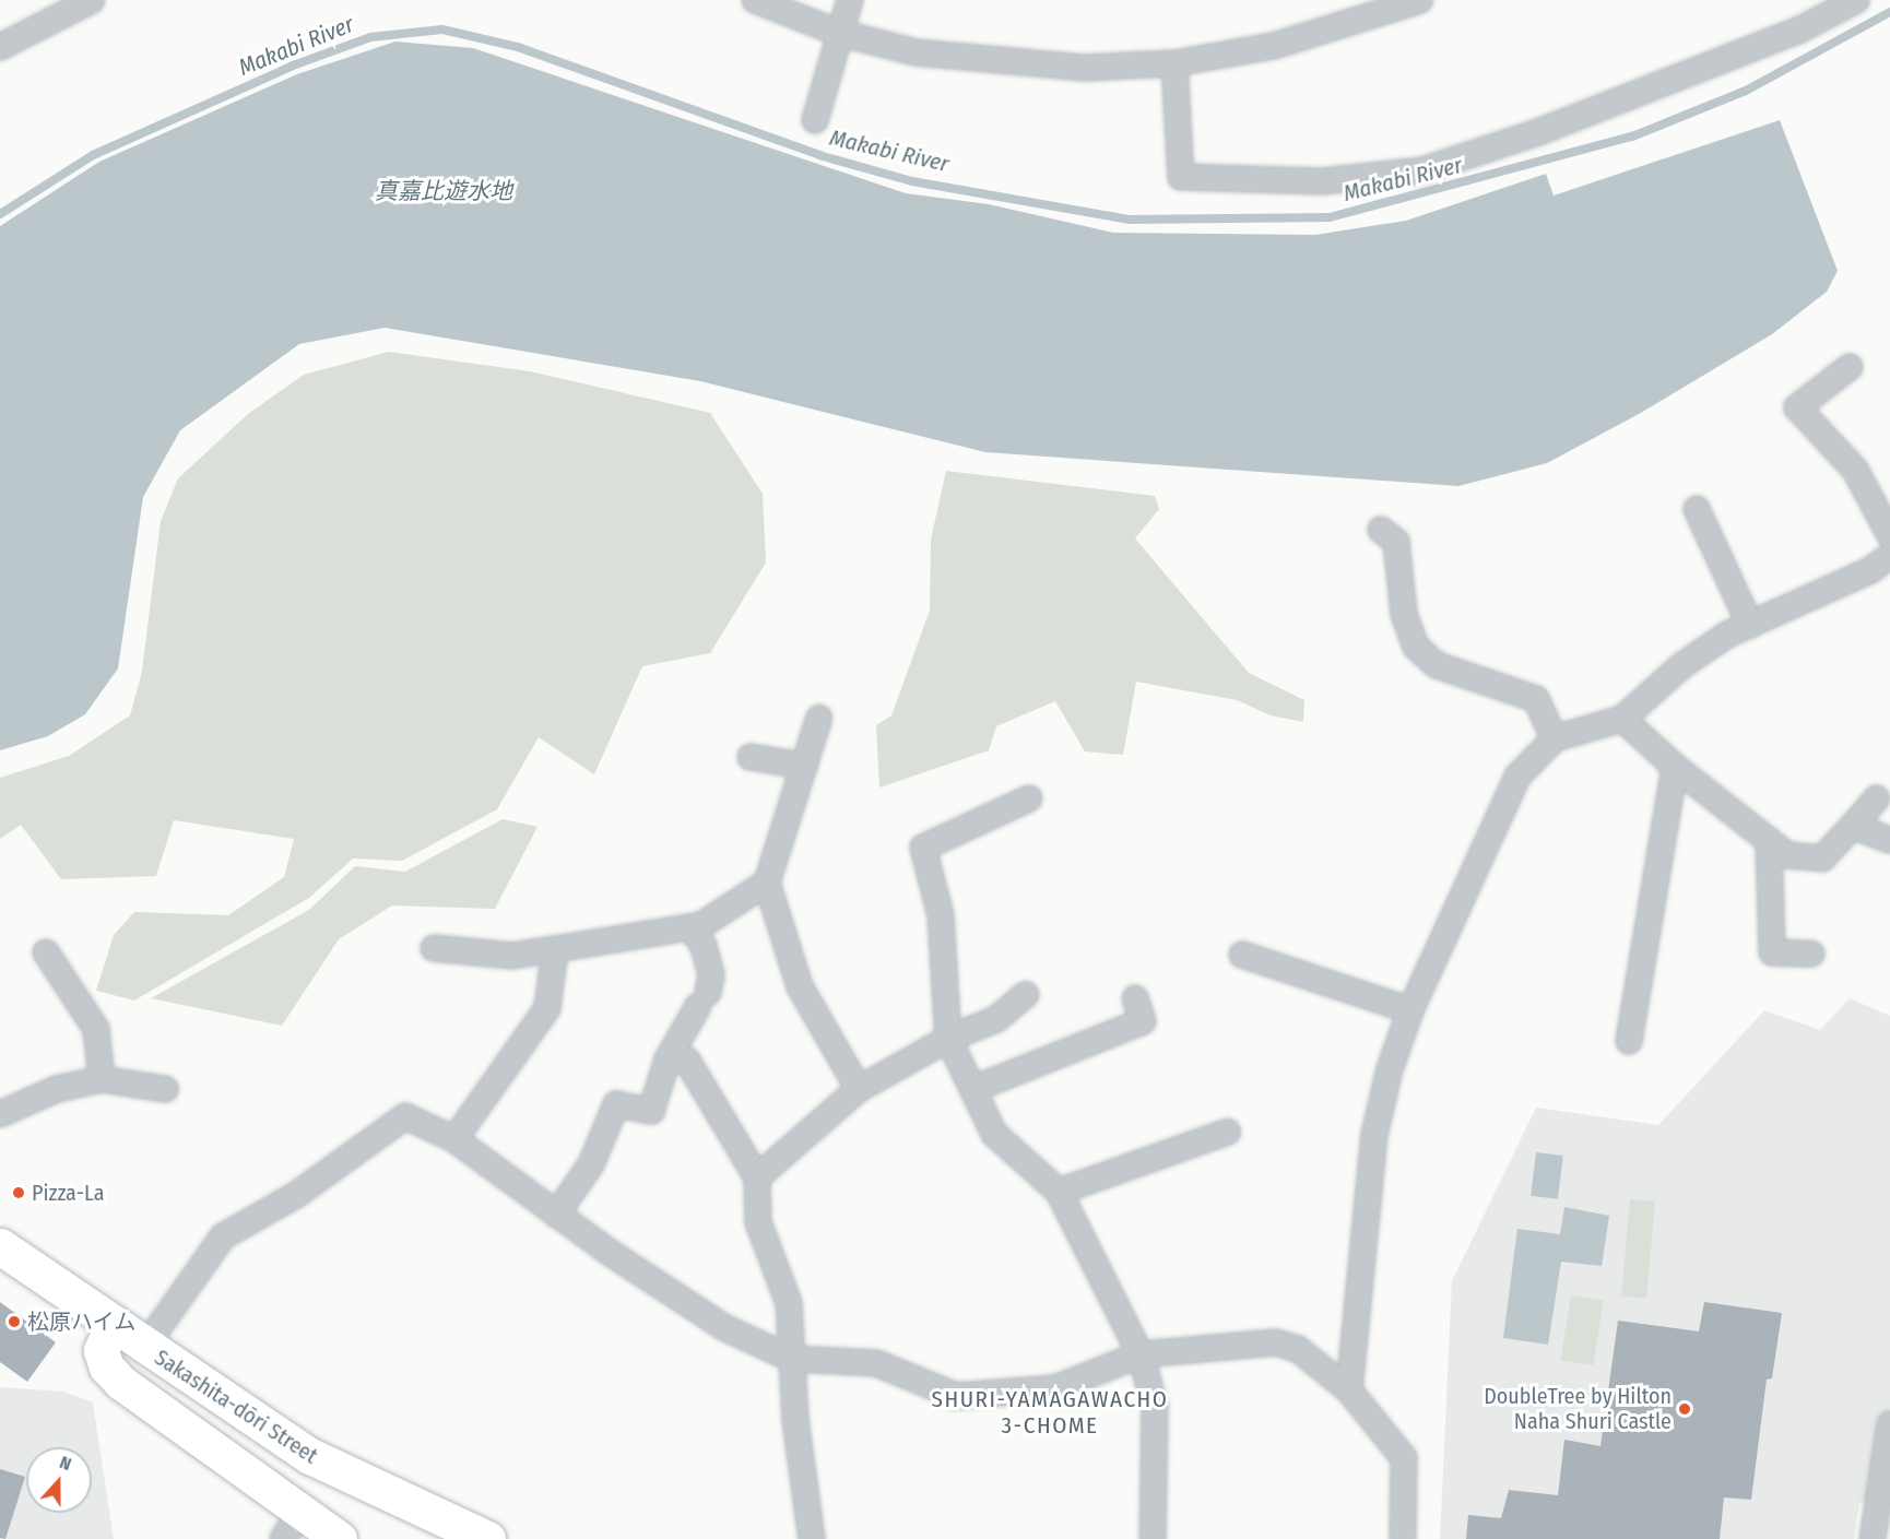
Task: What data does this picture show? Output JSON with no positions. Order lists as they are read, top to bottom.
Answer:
{
  "streets": {
    "main road": ["Sakashita-dōri Street"]
  },
  "districts": ["SHURI-YAMAGAWACHO 3-CHOME"],
  "water": ["Makabi River", "真嘉比遊水地"],
  "places": ["Pizza-La", "松原ハイム", "DoubleTree by Hilton Naha Shuri Castle"],
  "north": "top"
}
